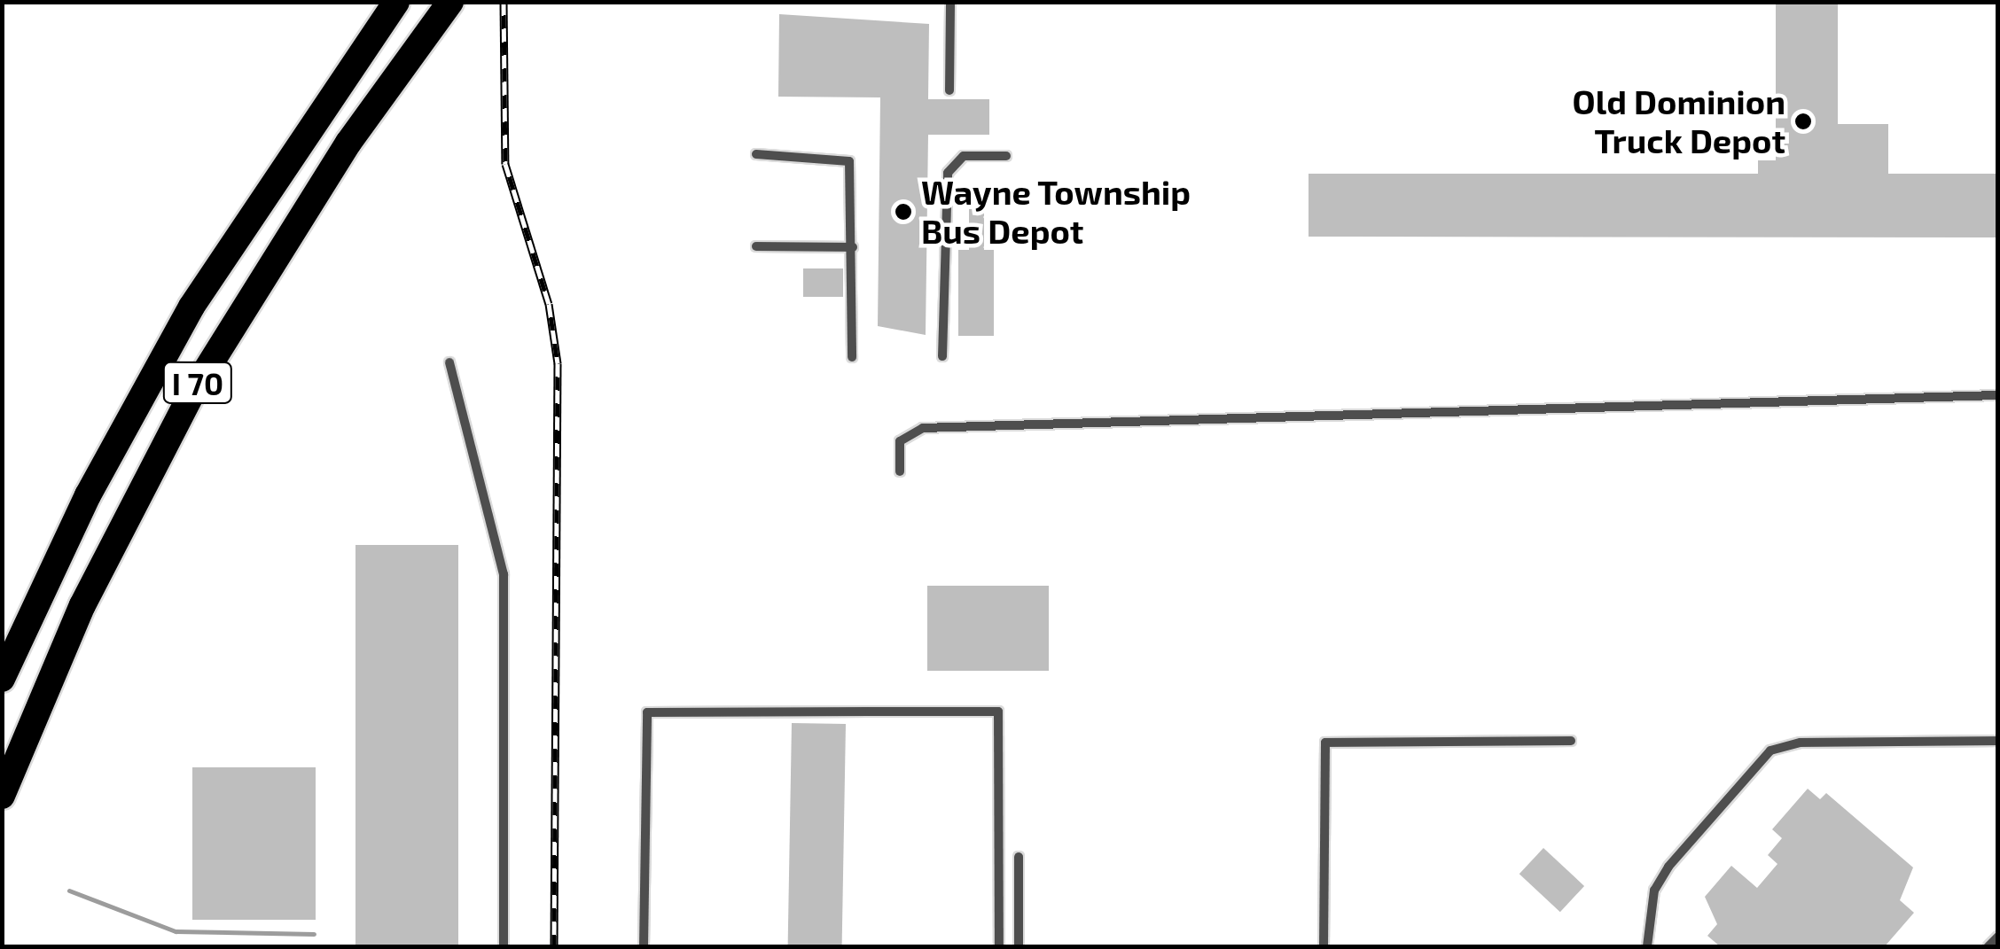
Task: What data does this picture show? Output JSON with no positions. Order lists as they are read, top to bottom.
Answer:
{
  "streets": {
    "highway": ["I 70"]
  },
  "places": ["Old Dominion Truck Depot", "Wayne Township Bus Depot"]
}
